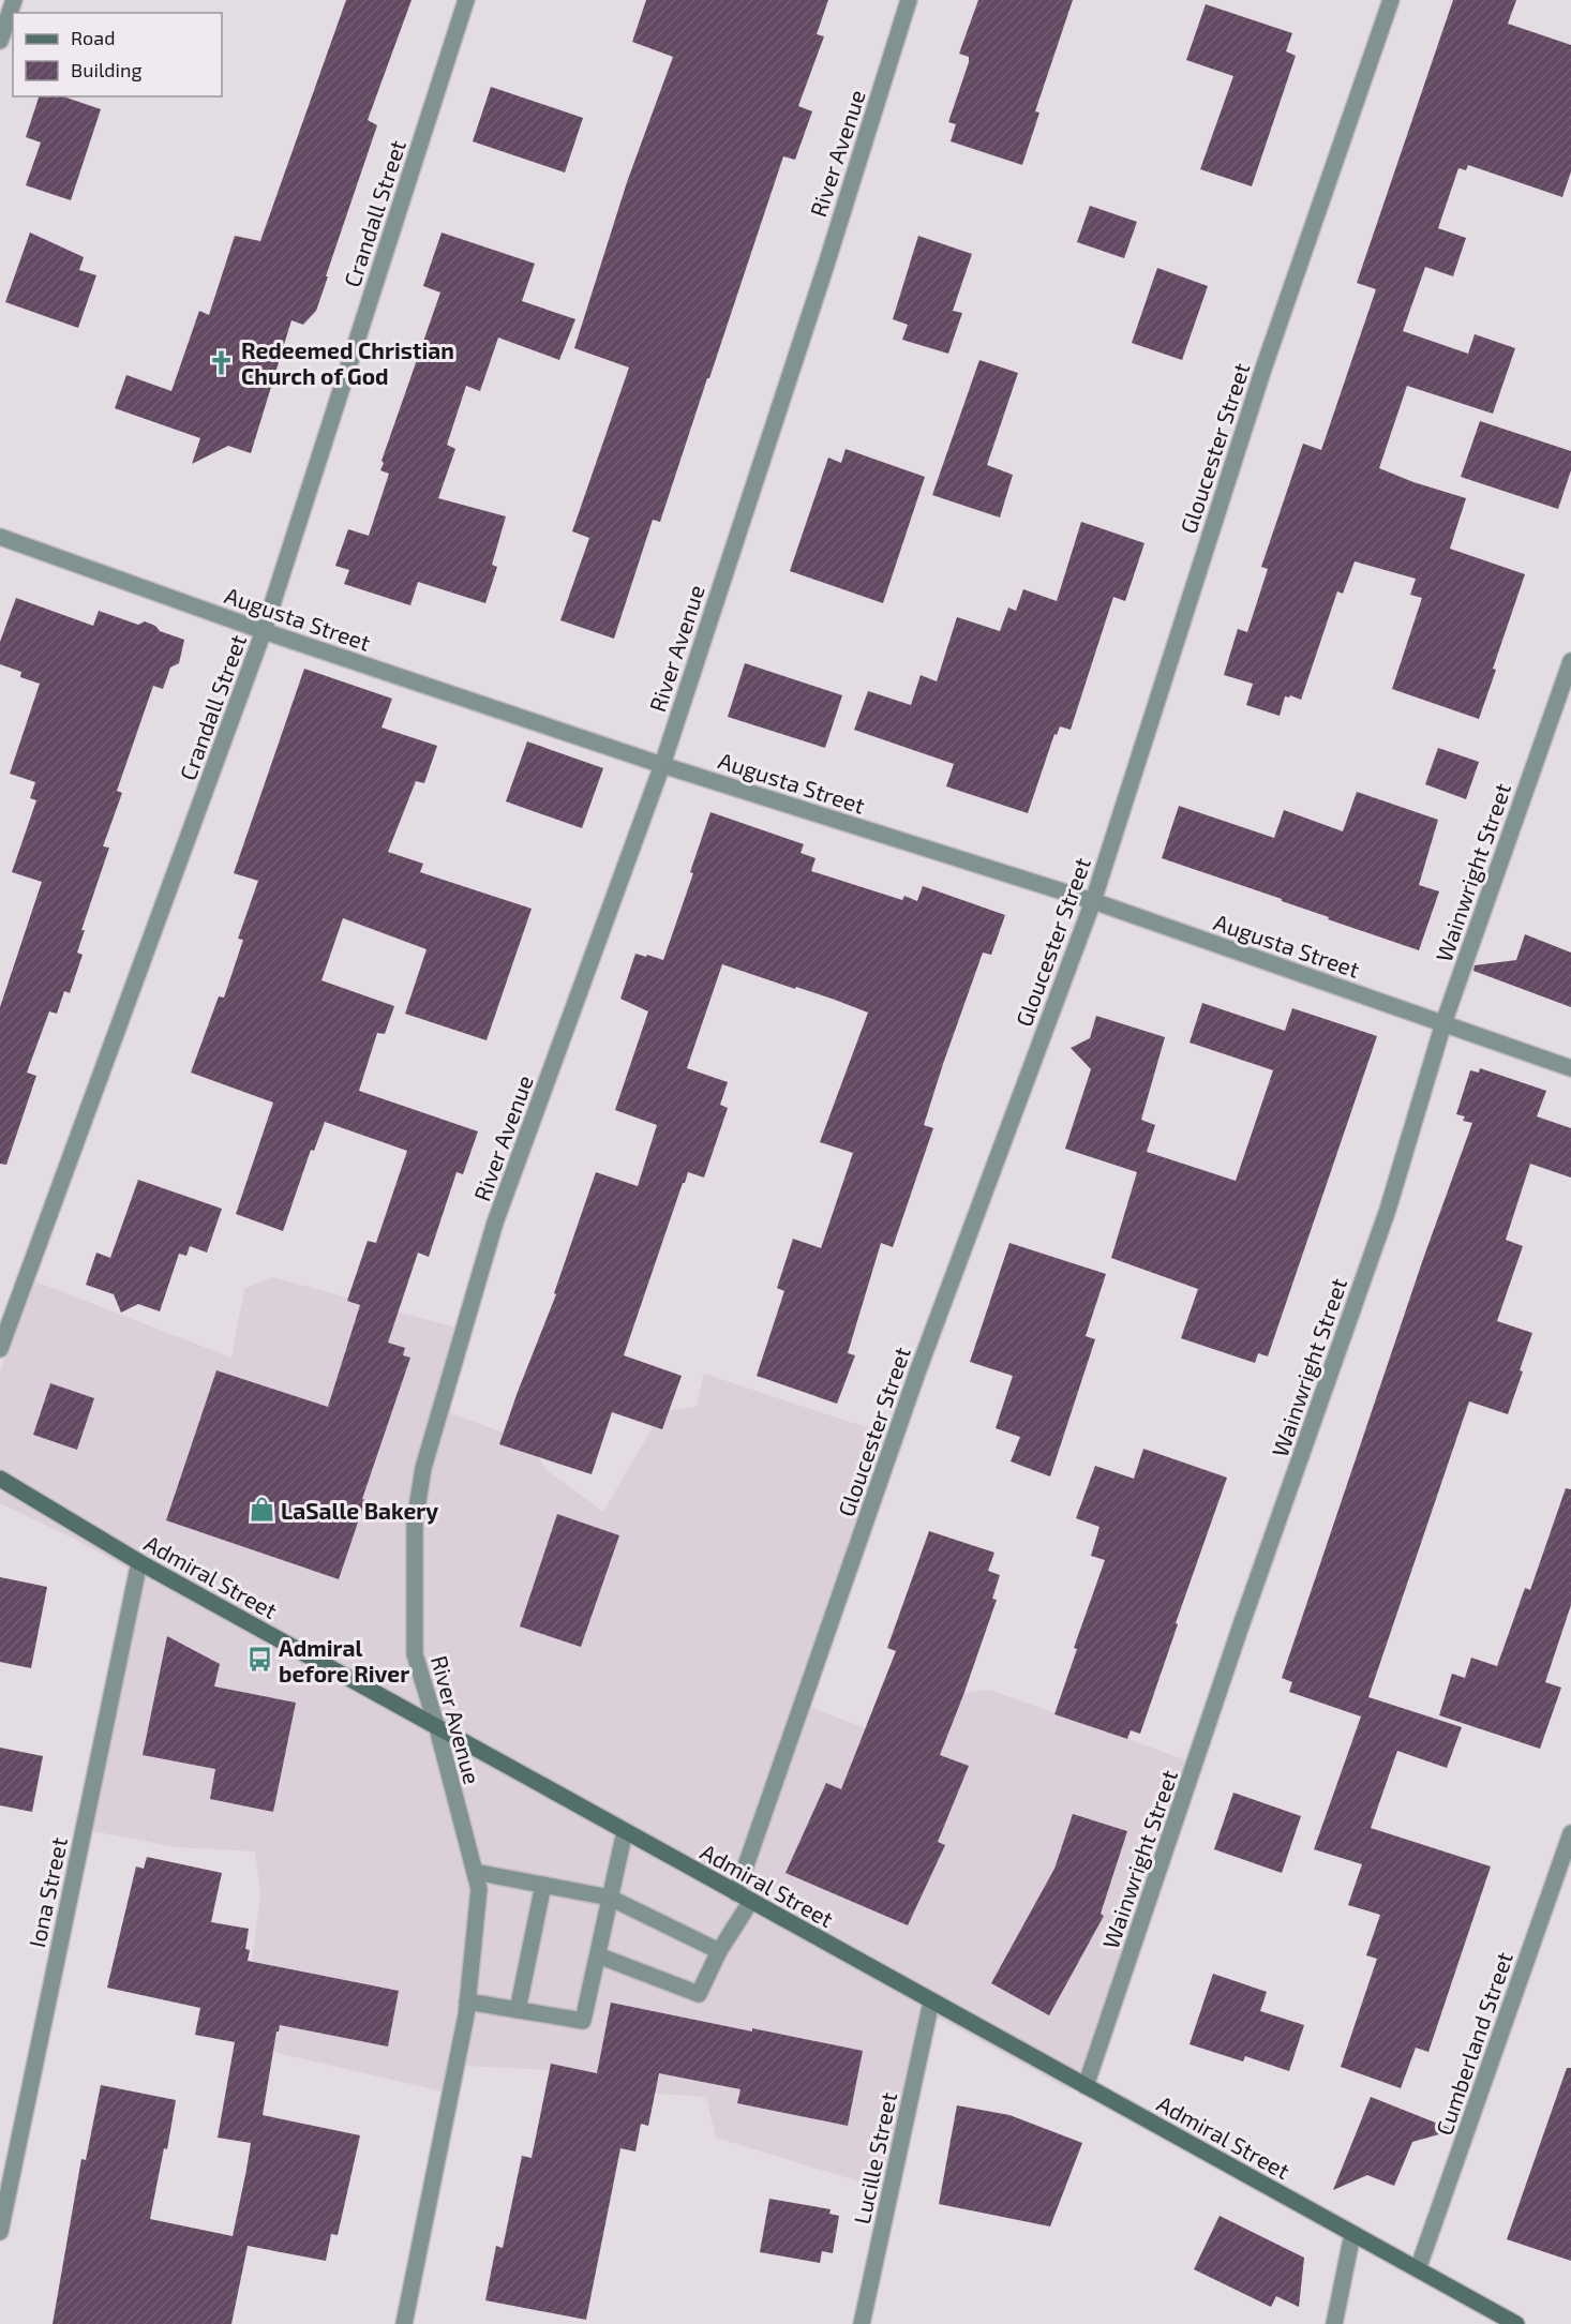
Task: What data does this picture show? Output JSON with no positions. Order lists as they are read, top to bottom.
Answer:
{
  "streets": {
    "main road": ["Admiral Street"],
    "street": [
      "River Avenue",
      "Crandall Street",
      "Gloucester Street",
      "Augusta Street",
      "Wainwright Street",
      "Iona Street",
      "Cumberland Street",
      "Lucille Street"
    ]
  },
  "crossings": [
    ["River Avenue", "Augusta Street"],
    ["River Avenue", "Admiral Street"],
    ["Crandall Street", "Augusta Street"],
    ["Gloucester Street", "Augusta Street"],
    ["Gloucester Street", "Admiral Street"],
    ["Augusta Street", "Wainwright Street"],
    ["Wainwright Street", "Admiral Street"],
    ["Admiral Street", "Iona Street"],
    ["Admiral Street", "Cumberland Street"],
    ["Admiral Street", "Lucille Street"]
  ],
  "places": {
    "church": ["Redeemed Christian Church of God"],
    "shop": ["LaSalle Bakery"],
    "bus stop": ["Admiral before River"]
  },
  "legend": ["Road", "Building"]
}
